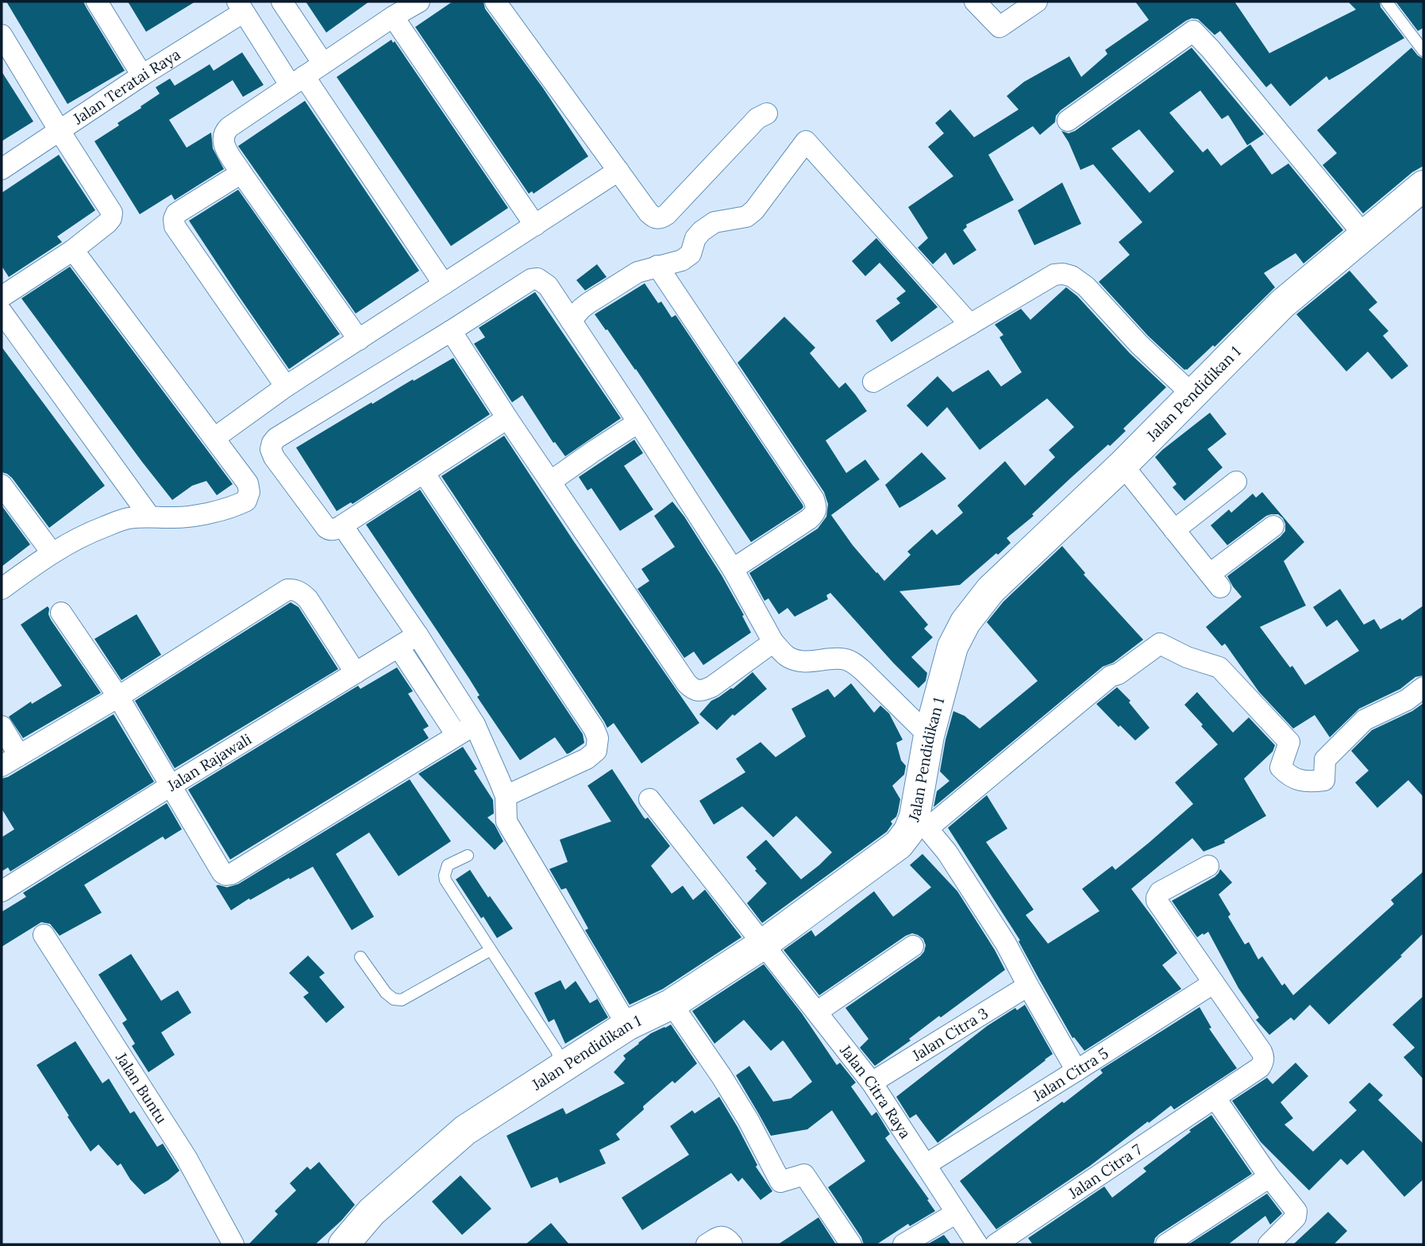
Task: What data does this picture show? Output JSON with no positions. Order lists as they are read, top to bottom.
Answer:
{
  "streets": {
    "street": [
      "Jalan Teratai Raya",
      "Jalan Pendidikan 1",
      "Jalan Rajawali",
      "Jalan Citra 3",
      "Jalan Citra 5",
      "Jalan Buntu",
      "Jalan Citra Raya",
      "Jalan Citra 7"
    ]
  },
  "crossings": [
    ["Jalan Pendidikan 1", "Jalan Citra Raya"],
    ["Jalan Citra 3", "Jalan Citra Raya"],
    ["Jalan Citra 5", "Jalan Citra Raya"],
    ["Jalan Citra 5", "Jalan Citra 7"]
  ]
}
